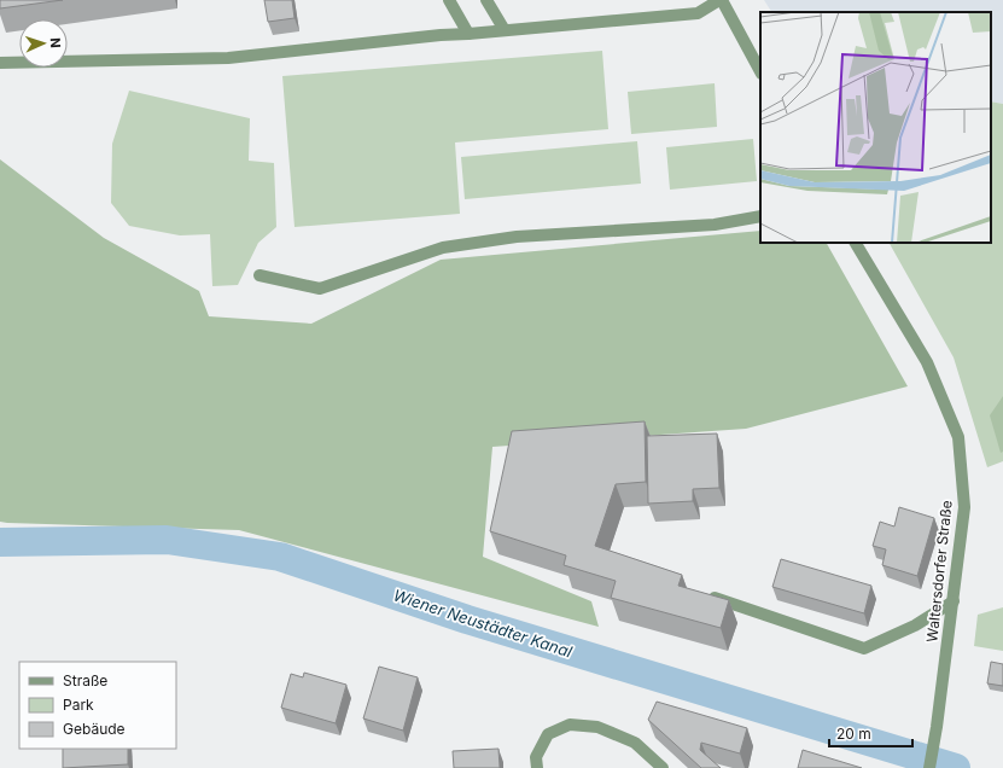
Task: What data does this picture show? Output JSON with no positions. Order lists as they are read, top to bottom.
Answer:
{
  "streets": {
    "street": ["Waltersdorfer Straße"]
  },
  "water": ["Wiener Neustädter Kanal"],
  "legend": ["Straße", "Park", "Gebäude"],
  "scale_bar": "20 m",
  "north": "right"
}
